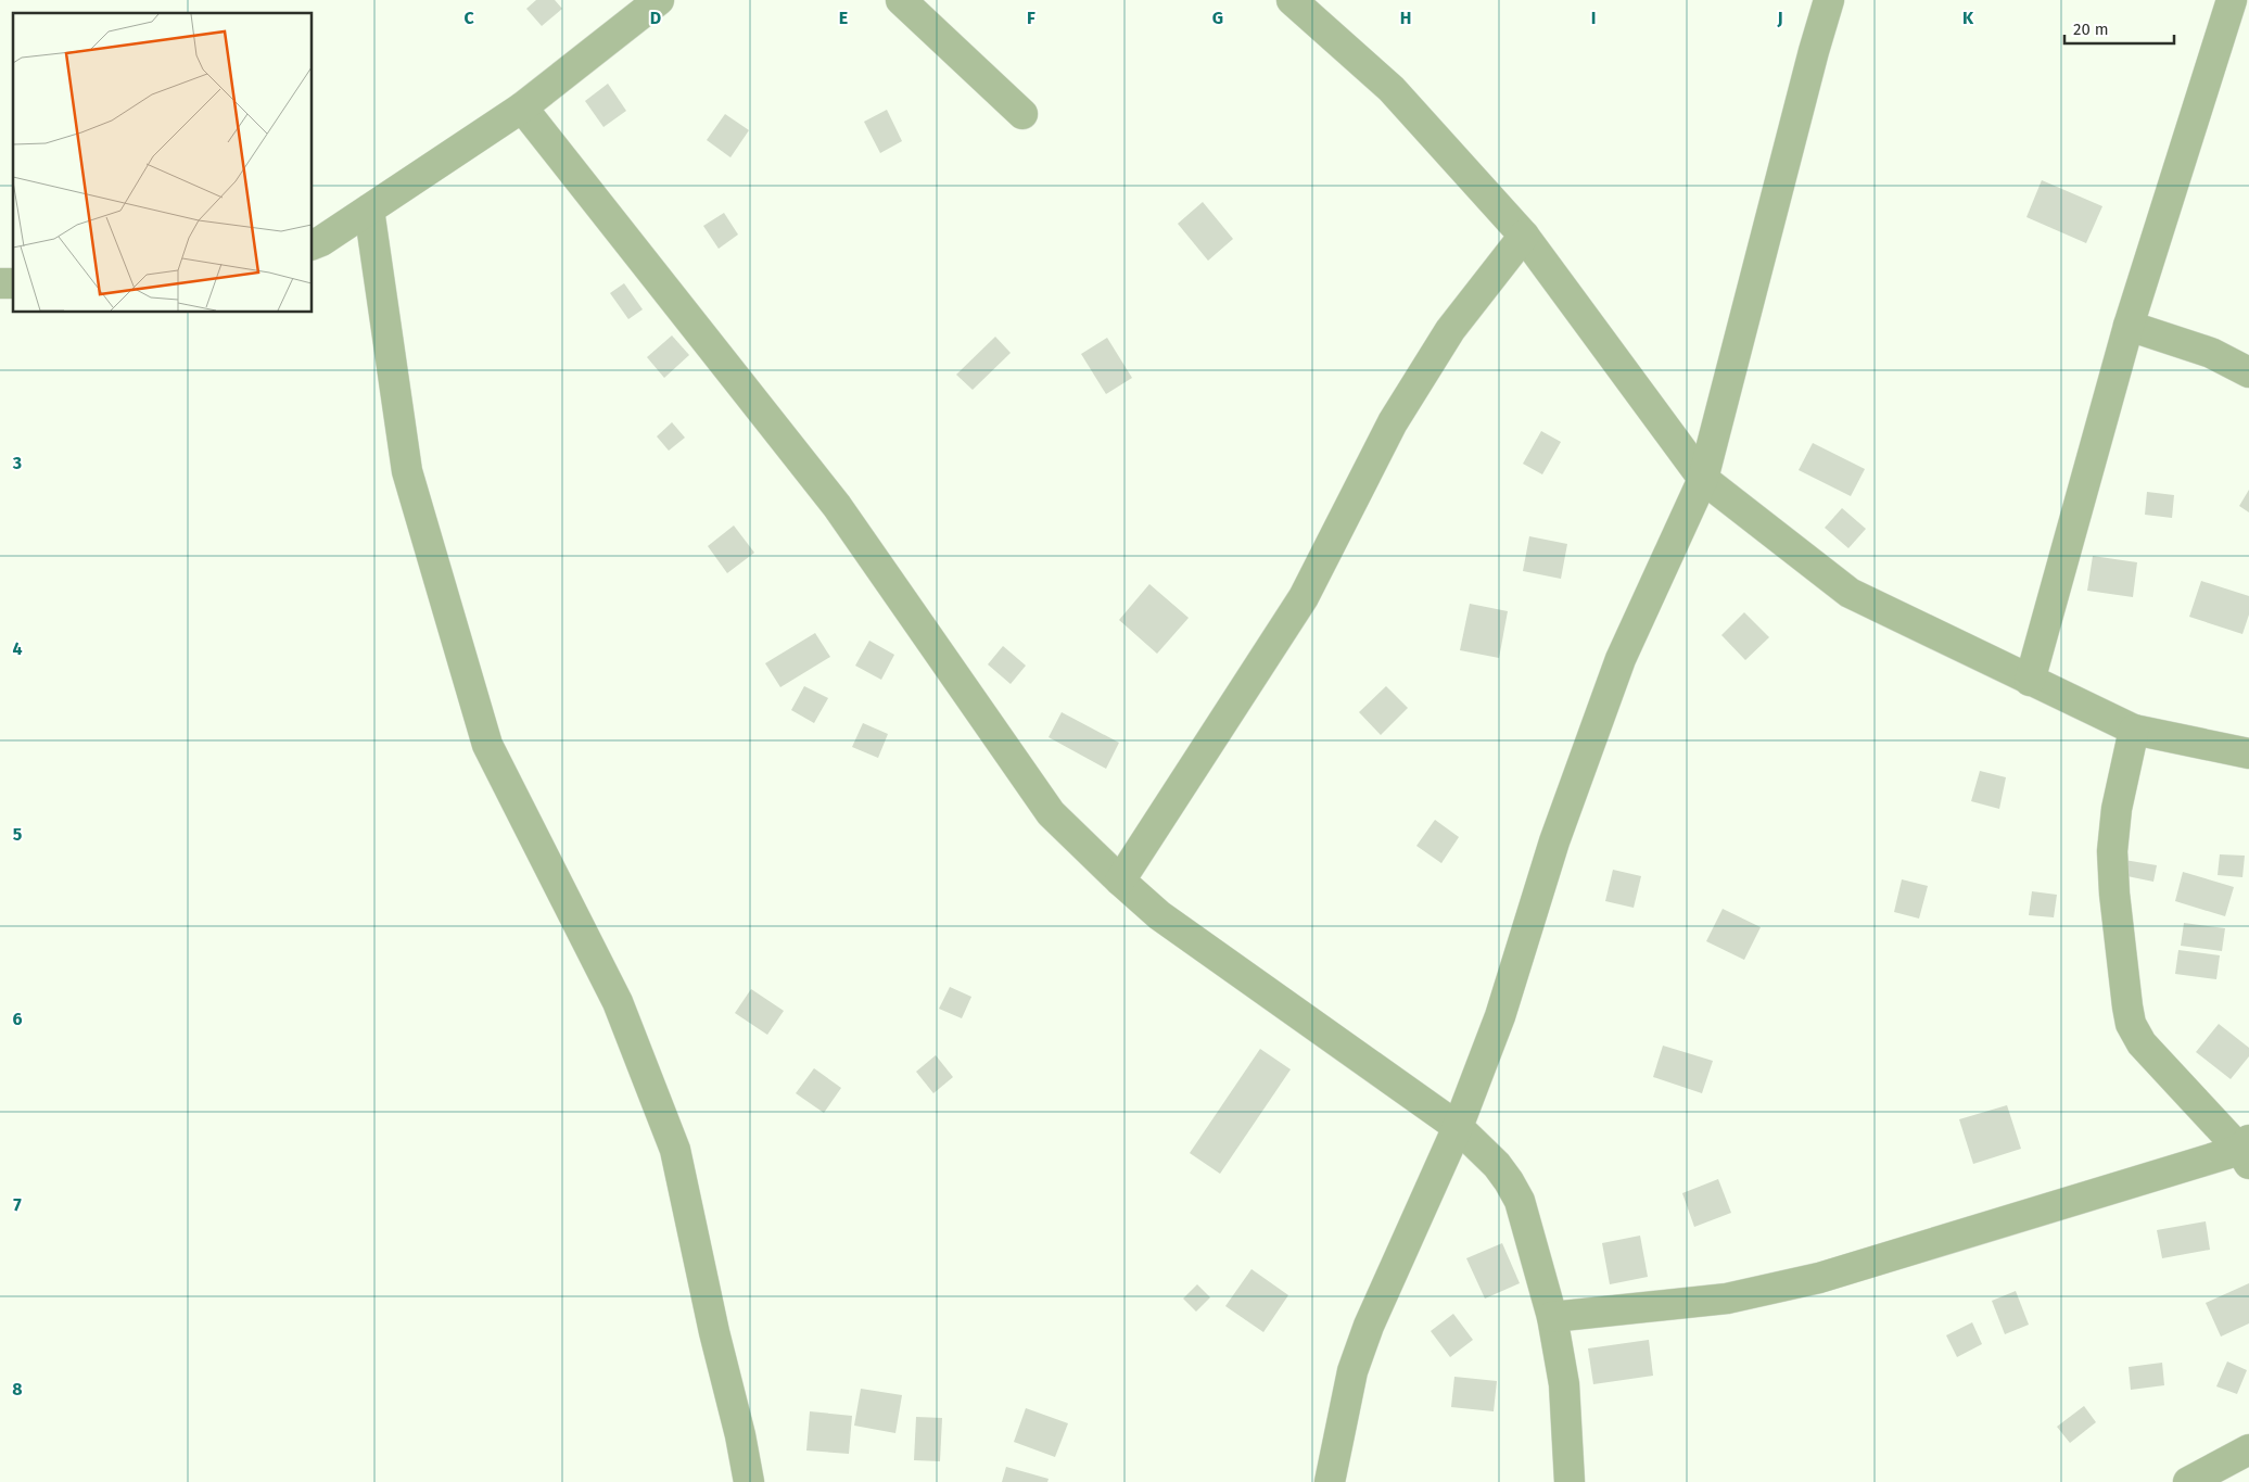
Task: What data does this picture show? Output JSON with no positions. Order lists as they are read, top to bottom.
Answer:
{
  "scale_bar": "20 m",
  "grid": {
    "columns": [
      "C",
      "D",
      "E",
      "F",
      "G",
      "H",
      "I",
      "J",
      "K"
    ],
    "rows": [
      "3",
      "4",
      "5",
      "6",
      "7",
      "8"
    ]
  }
}
